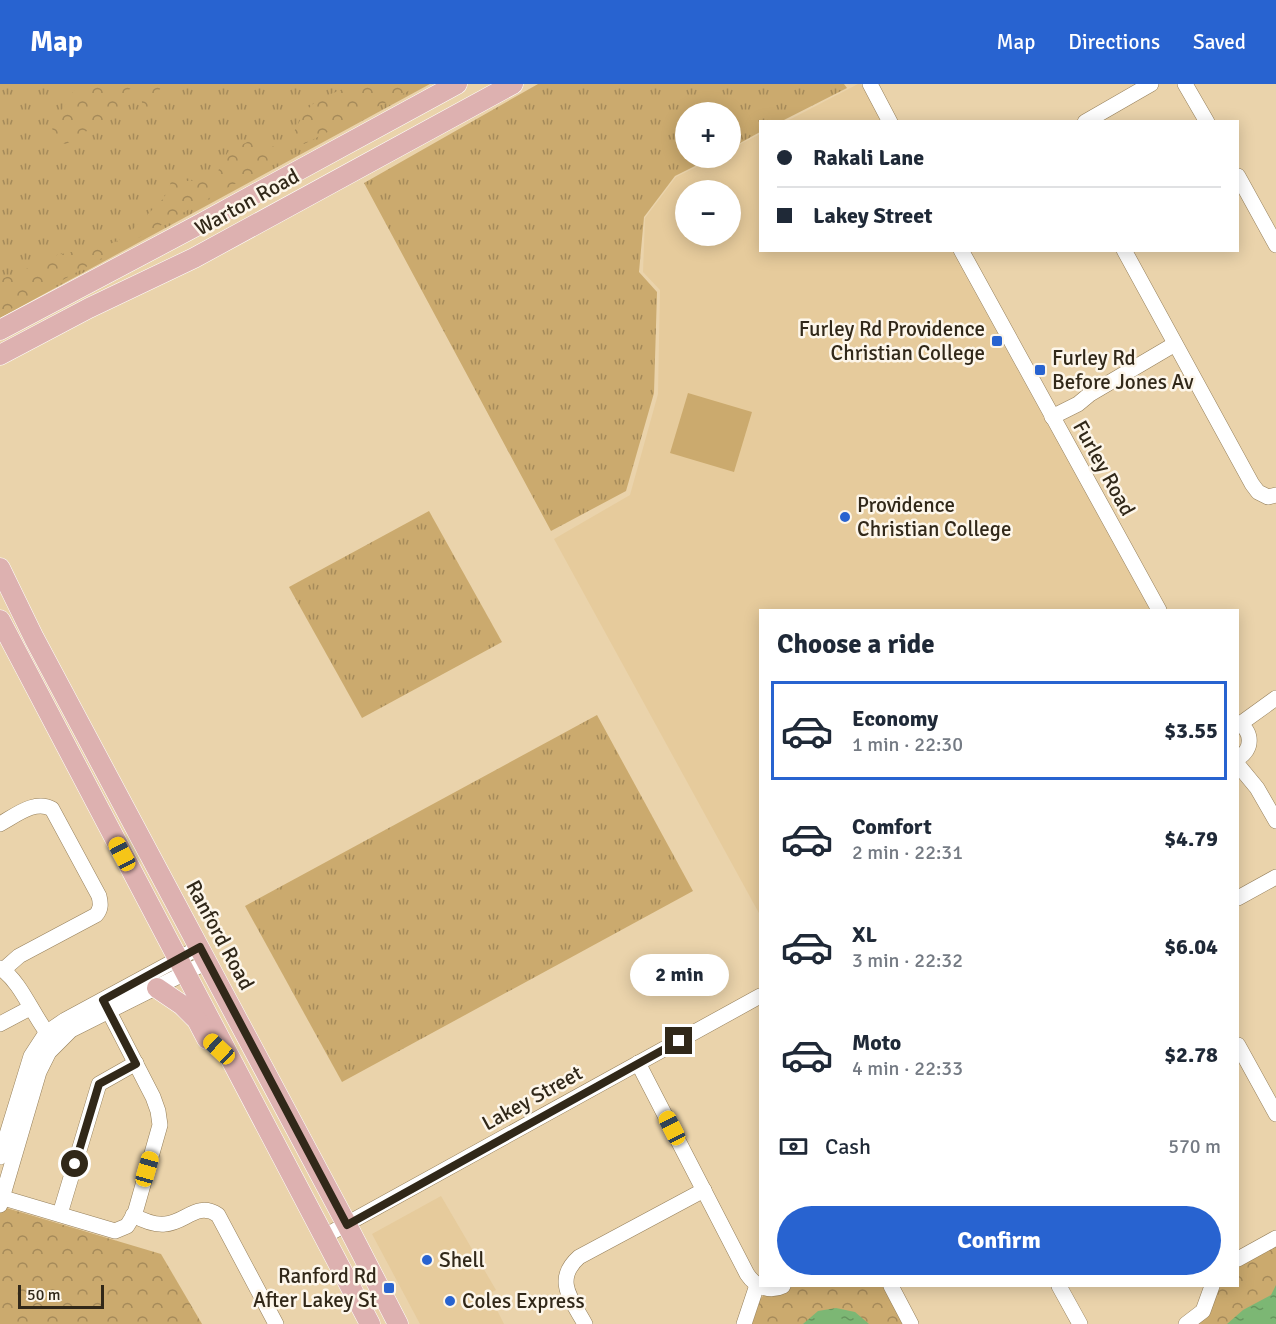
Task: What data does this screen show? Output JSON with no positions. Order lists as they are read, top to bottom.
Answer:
{
  "streets": {
    "main road": ["Warton Road", "Ranford Road"],
    "street": ["Furley Road", "Lakey Street"]
  },
  "crossings": [
    ["Ranford Road", "Lakey Street"]
  ],
  "places": {
    "transit": ["Furley Rd Providence Christian College", "Furley Rd Before Jones Av", "Ranford Rd After Lakey St"],
    "other": ["Providence Christian College", "Shell", "Coles Express"]
  },
  "scale_bar": "50 m",
  "page": {
    "header": "Map",
    "nav": ["Map", "Directions", "Saved"],
    "map_buttons": ["+", "−"],
    "banner": ["Rakali Lane", "Lakey Street"],
    "heading": "Choose a ride",
    "list": [
      {
        "name": "Economy",
        "note": "1 min · 22:30",
        "value": "$3.55"
      },
      {
        "name": "Comfort",
        "note": "2 min · 22:31",
        "value": "$4.79"
      },
      {
        "name": "XL",
        "note": "3 min · 22:32",
        "value": "$6.04"
      },
      {
        "name": "Moto",
        "note": "4 min · 22:33",
        "value": "$2.78"
      }
    ],
    "bubble": "2 min",
    "pay": ["Cash", "570 m"],
    "buttons": "Confirm",
    "scale": "50 m"
  }
}
